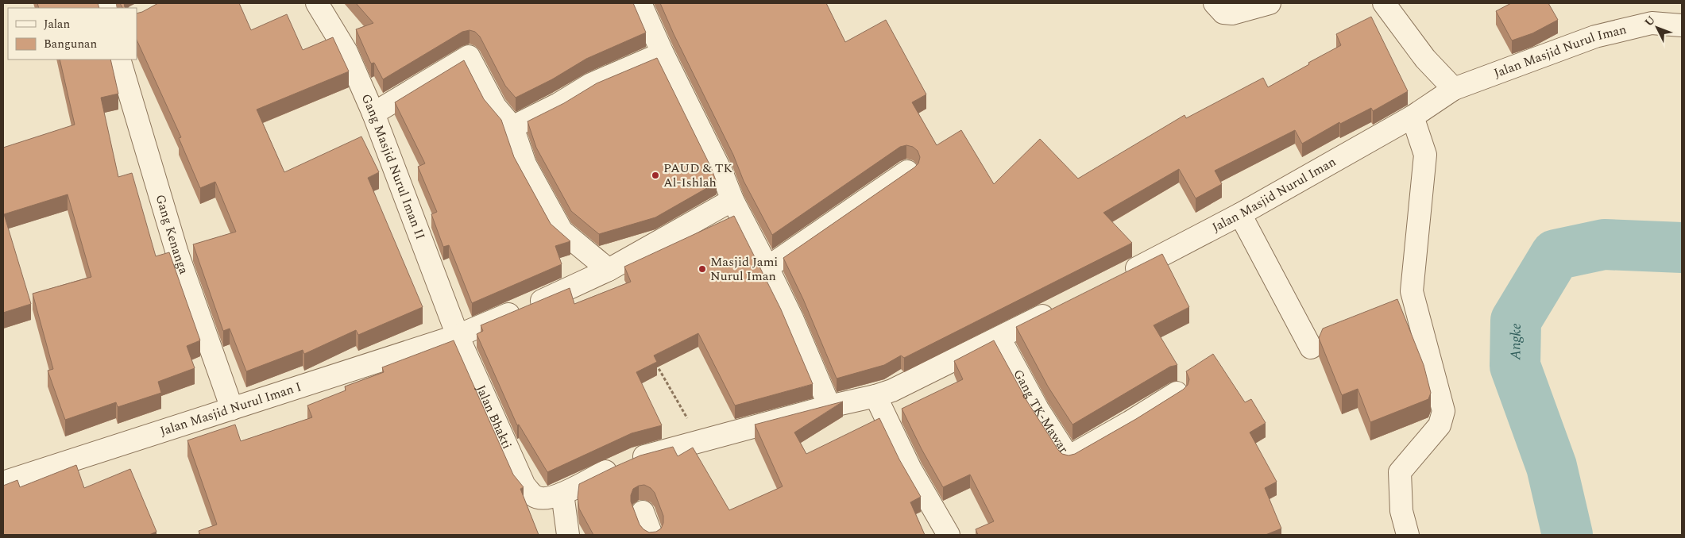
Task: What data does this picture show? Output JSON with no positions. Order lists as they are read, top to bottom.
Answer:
{
  "streets": {
    "street": [
      "Jalan Masjid Nurul Iman",
      "Gang Masjid Nurul Iman II",
      "Gang Kenanga",
      "Jalan Masjid Nurul Iman I",
      "Gang TK-Mawar",
      "Jalan Bhakti"
    ]
  },
  "crossings": [
    ["Gang Masjid Nurul Iman II", "Jalan Masjid Nurul Iman I"],
    ["Gang Masjid Nurul Iman II", "Jalan Bhakti"],
    ["Gang Kenanga", "Jalan Masjid Nurul Iman I"],
    ["Jalan Masjid Nurul Iman I", "Jalan Bhakti"]
  ],
  "water": ["Angke"],
  "places": ["PAUD & TK Al-Ishlah", "Masjid Jami Nurul Iman"],
  "legend": ["Jalan", "Bangunan"],
  "north": "top left"
}
